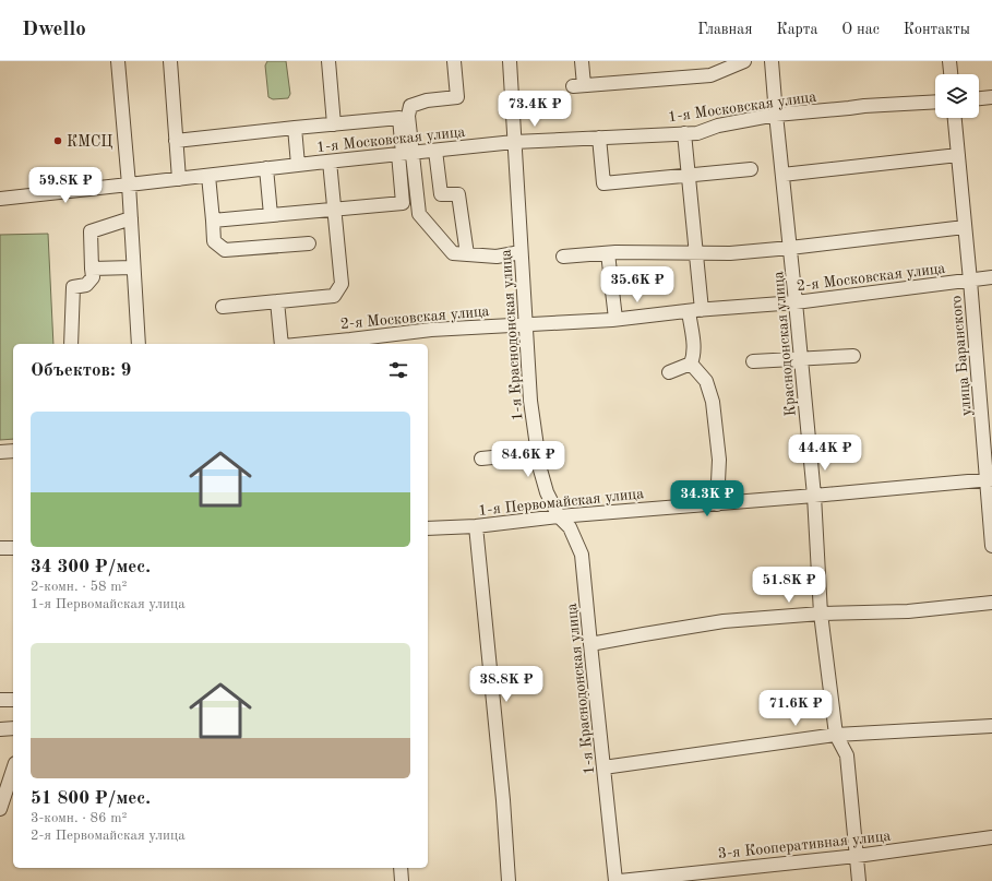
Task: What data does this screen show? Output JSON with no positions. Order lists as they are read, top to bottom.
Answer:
{
  "streets": {
    "street": [
      "1-я Московская улица",
      "2-я Московская улица",
      "1-я Краснодонская улица",
      "Краснодонская улица",
      "улица Баранского",
      "1-я Первомайская улица",
      "3-я Кооперативная улица"
    ]
  },
  "crossings": [
    ["1-я Московская улица", "1-я Краснодонская улица"],
    ["1-я Московская улица", "Краснодонская улица"],
    ["2-я Московская улица", "1-я Краснодонская улица"],
    ["2-я Московская улица", "Краснодонская улица"],
    ["2-я Московская улица", "улица Баранского"],
    ["1-я Краснодонская улица", "1-я Первомайская улица"],
    ["Краснодонская улица", "1-я Первомайская улица"],
    ["Краснодонская улица", "3-я Кооперативная улица"],
    ["улица Баранского", "1-я Первомайская улица"]
  ],
  "places": ["КМСЦ"],
  "page": {
    "header": "Dwello",
    "nav": [
      "Главная",
      "Карта",
      "О нас",
      "Контакты"
    ],
    "price": [
      "73.4K ₽",
      "59.8K ₽",
      "35.6K ₽",
      "44.4K ₽",
      "84.6K ₽",
      "34.3K ₽",
      "51.8K ₽",
      "38.8K ₽",
      "71.6K ₽"
    ],
    "heading": "Объектов: 9",
    "list": [
      {
        "name": "34 300 ₽/мес.",
        "note": "2-комн. · 58 m² · 1-я Первомайская улица"
      },
      {
        "name": "51 800 ₽/мес.",
        "note": "3-комн. · 86 m² · 2-я Первомайская улица"
      }
    ]
  }
}
